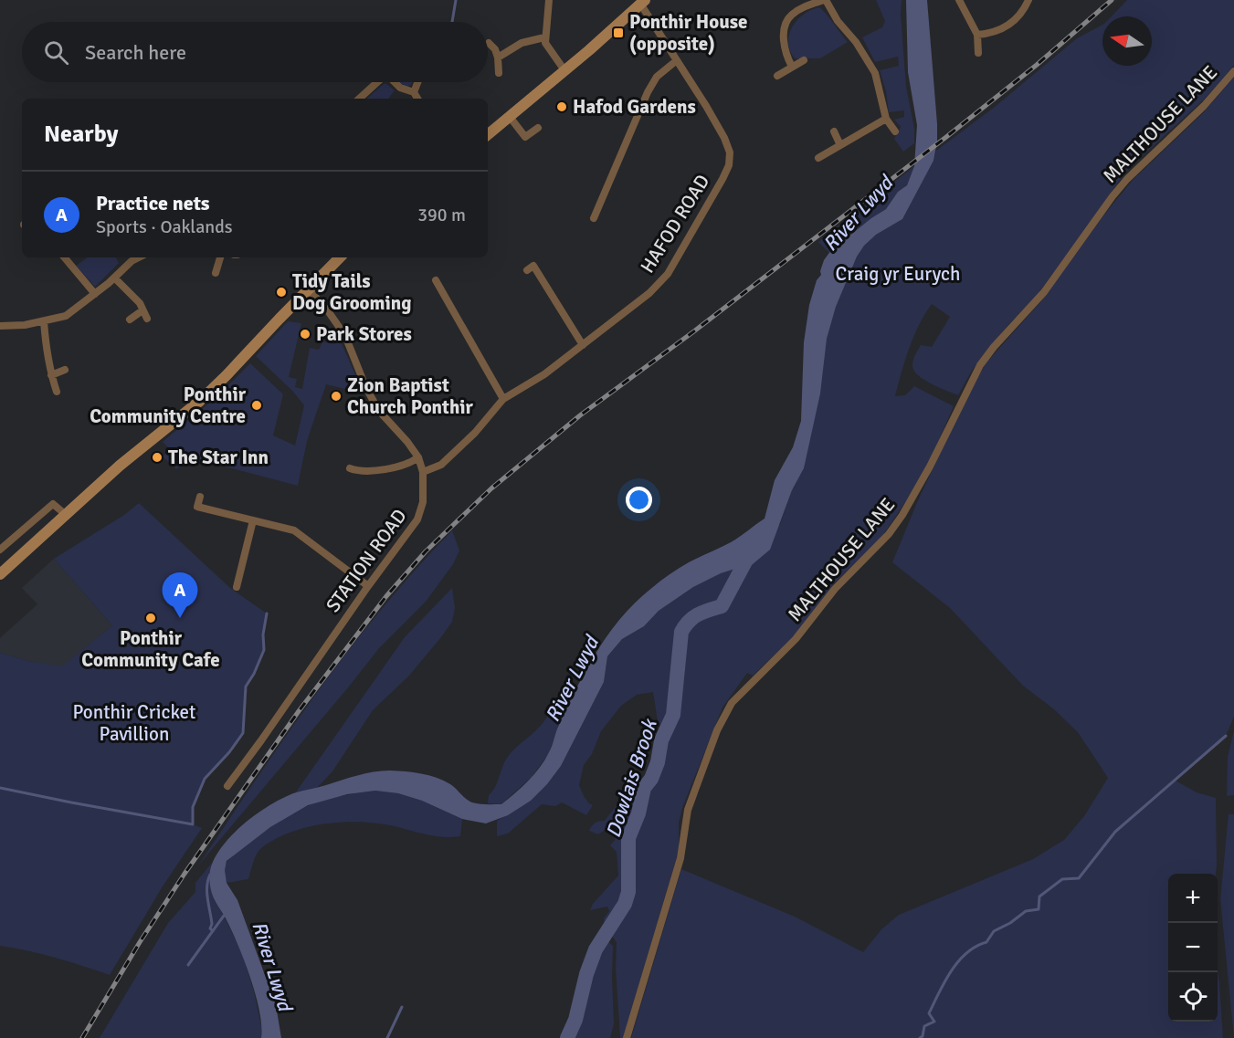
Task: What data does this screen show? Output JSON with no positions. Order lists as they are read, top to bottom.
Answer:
{
  "streets": {
    "street": ["MALTHOUSE LANE", "HAFOD ROAD", "STATION ROAD"]
  },
  "crossings": [
    ["HAFOD ROAD", "STATION ROAD"]
  ],
  "water": ["River Lwyd", "Dowlais Brook"],
  "parks": ["Craig yr Eurych", "Ponthir Cricket Pavillion"],
  "places": {
    "transit": ["Ponthir House (opposite)"],
    "other": [
      "Hafod Gardens",
      "Tidy Tails Dog Grooming",
      "Park Stores",
      "Zion Baptist Church Ponthir",
      "Ponthir Community Centre",
      "The Star Inn",
      "Ponthir Community Cafe"
    ]
  },
  "north": "left",
  "page": {
    "search": "Search here",
    "heading": "Nearby",
    "list": [
      {
        "mark": "A",
        "name": "Practice nets",
        "note": "Sports · Oaklands",
        "value": "390 m"
      }
    ],
    "pins": "A",
    "map_buttons": ["+", "−"]
  }
}
